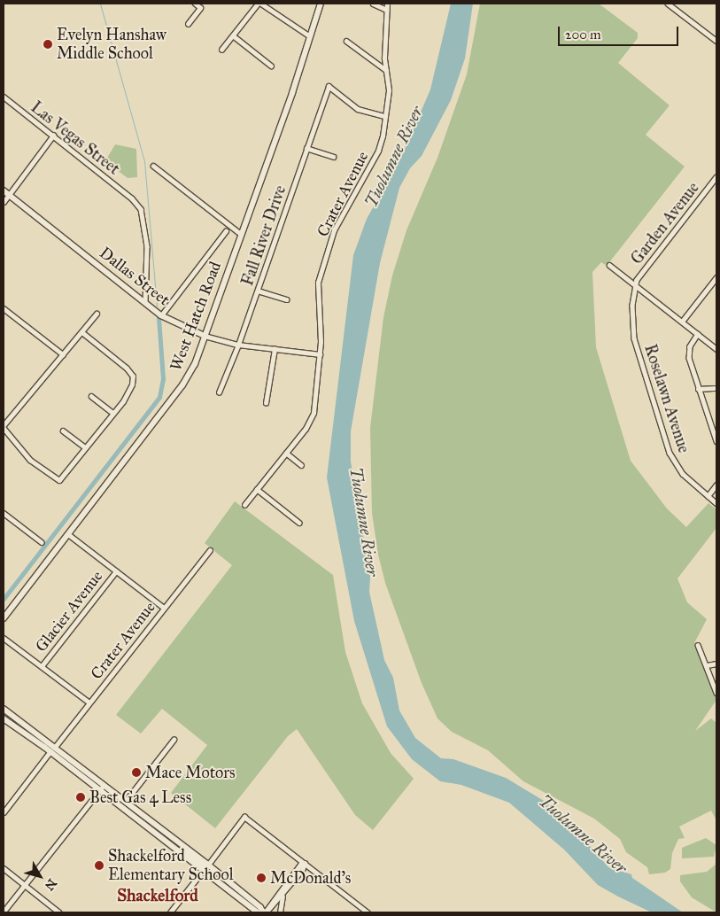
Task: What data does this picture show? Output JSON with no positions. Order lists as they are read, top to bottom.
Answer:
{
  "streets": {
    "main road": ["Dallas Street", "West Hatch Road"],
    "street": [
      "Las Vegas Street",
      "Crater Avenue",
      "Garden Avenue",
      "Fall River Drive",
      "Roselawn Avenue",
      "Glacier Avenue"
    ]
  },
  "crossings": [
    ["Las Vegas Street", "Dallas Street"],
    ["Crater Avenue", "Fall River Drive"],
    ["Crater Avenue", "Dallas Street"],
    ["Garden Avenue", "Roselawn Avenue"],
    ["Fall River Drive", "Dallas Street"],
    ["Dallas Street", "West Hatch Road"]
  ],
  "districts": ["Shackelford"],
  "water": ["Tuolumne River"],
  "places": [
    "Evelyn Hanshaw Middle School",
    "Mace Motors",
    "Best Gas 4 Less",
    "Shackelford Elementary School",
    "McDonald's"
  ],
  "scale_bar": "200 m",
  "north": "bottom right"
}
